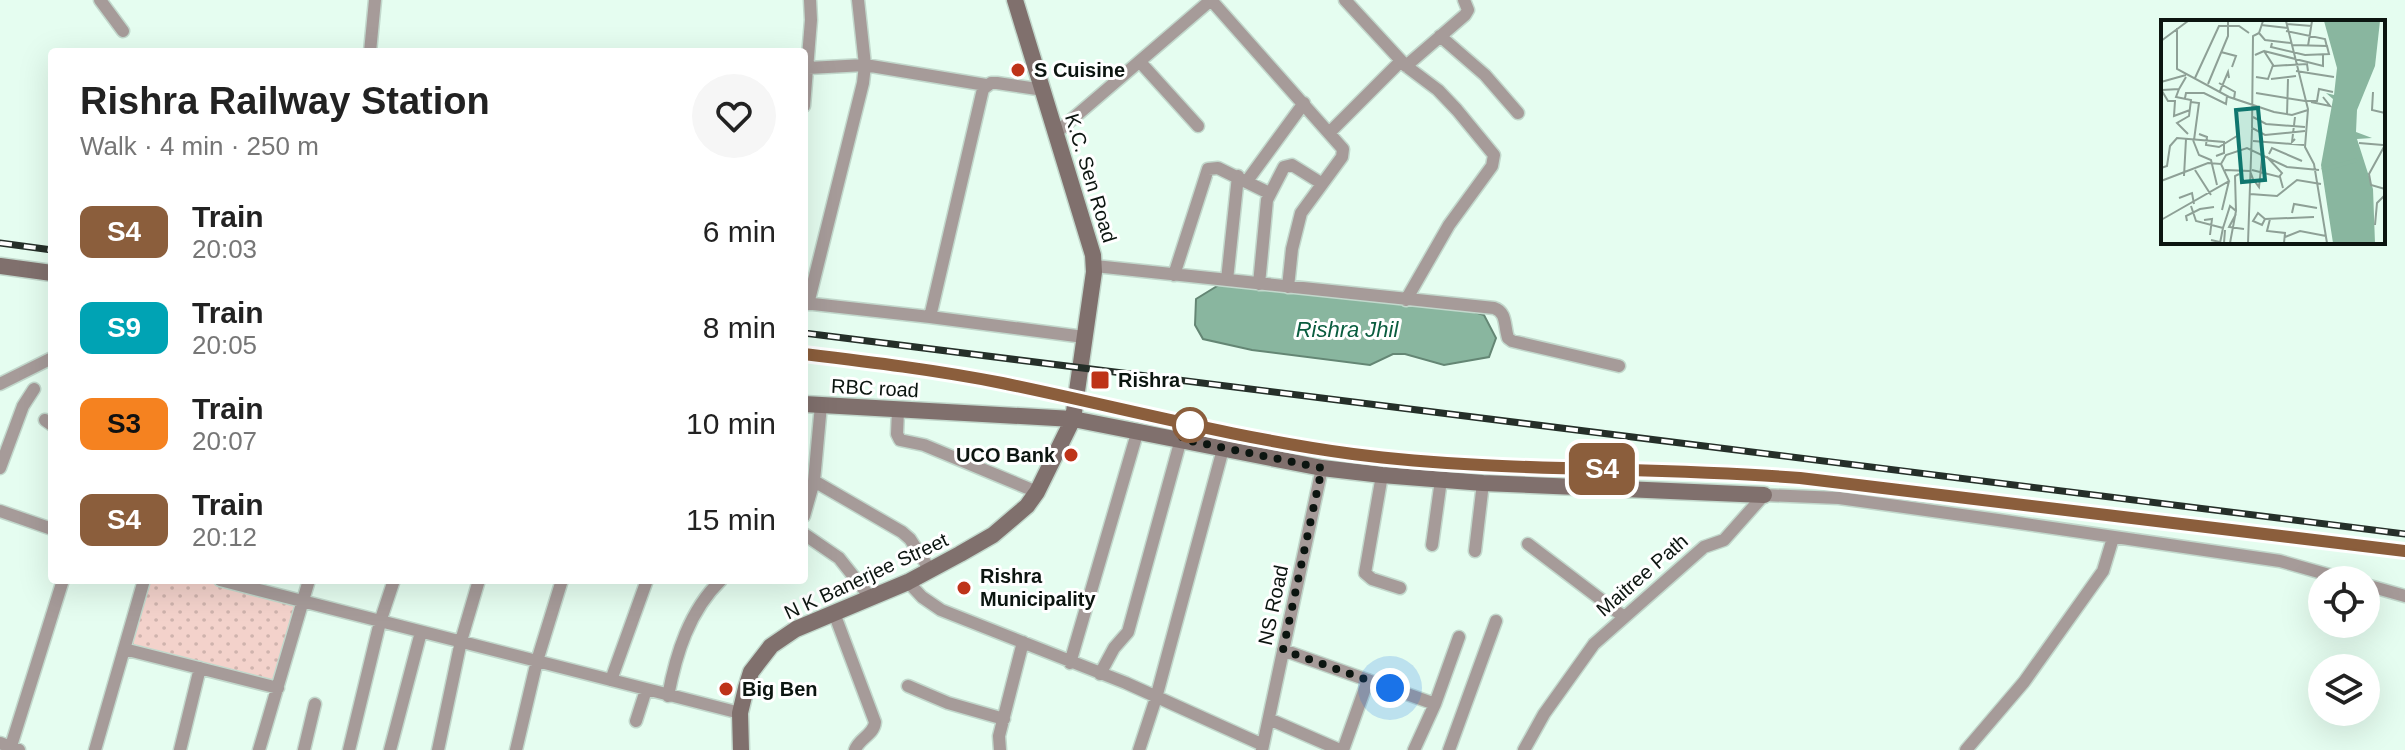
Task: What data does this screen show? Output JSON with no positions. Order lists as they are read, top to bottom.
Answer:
{
  "streets": {
    "street": [
      "K.C. Sen Road",
      "RBC road",
      "Maitree Path",
      "N K Banerjee Street",
      "NS Road"
    ]
  },
  "crossings": [
    ["K.C. Sen Road", "RBC road"],
    ["K.C. Sen Road", "N K Banerjee Street"],
    ["RBC road", "Maitree Path"],
    ["RBC road", "N K Banerjee Street"],
    ["RBC road", "NS Road"]
  ],
  "water": ["Rishra Jhil"],
  "places": {
    "other": [
      "S Cuisine",
      "UCO Bank",
      "Rishra Municipality",
      "Big Ben"
    ],
    "transit": ["Rishra"]
  },
  "page": {
    "on_map": "S4",
    "heading": ["Rishra Railway Station", "Walk · 4 min · 250 m"],
    "list": [
      {
        "mark": "S4",
        "name": "Train",
        "note": "20:03",
        "value": "6 min"
      },
      {
        "mark": "S9",
        "name": "Train",
        "note": "20:05",
        "value": "8 min"
      },
      {
        "mark": "S3",
        "name": "Train",
        "note": "20:07",
        "value": "10 min"
      },
      {
        "mark": "S4",
        "name": "Train",
        "note": "20:12",
        "value": "15 min"
      }
    ]
  }
}
